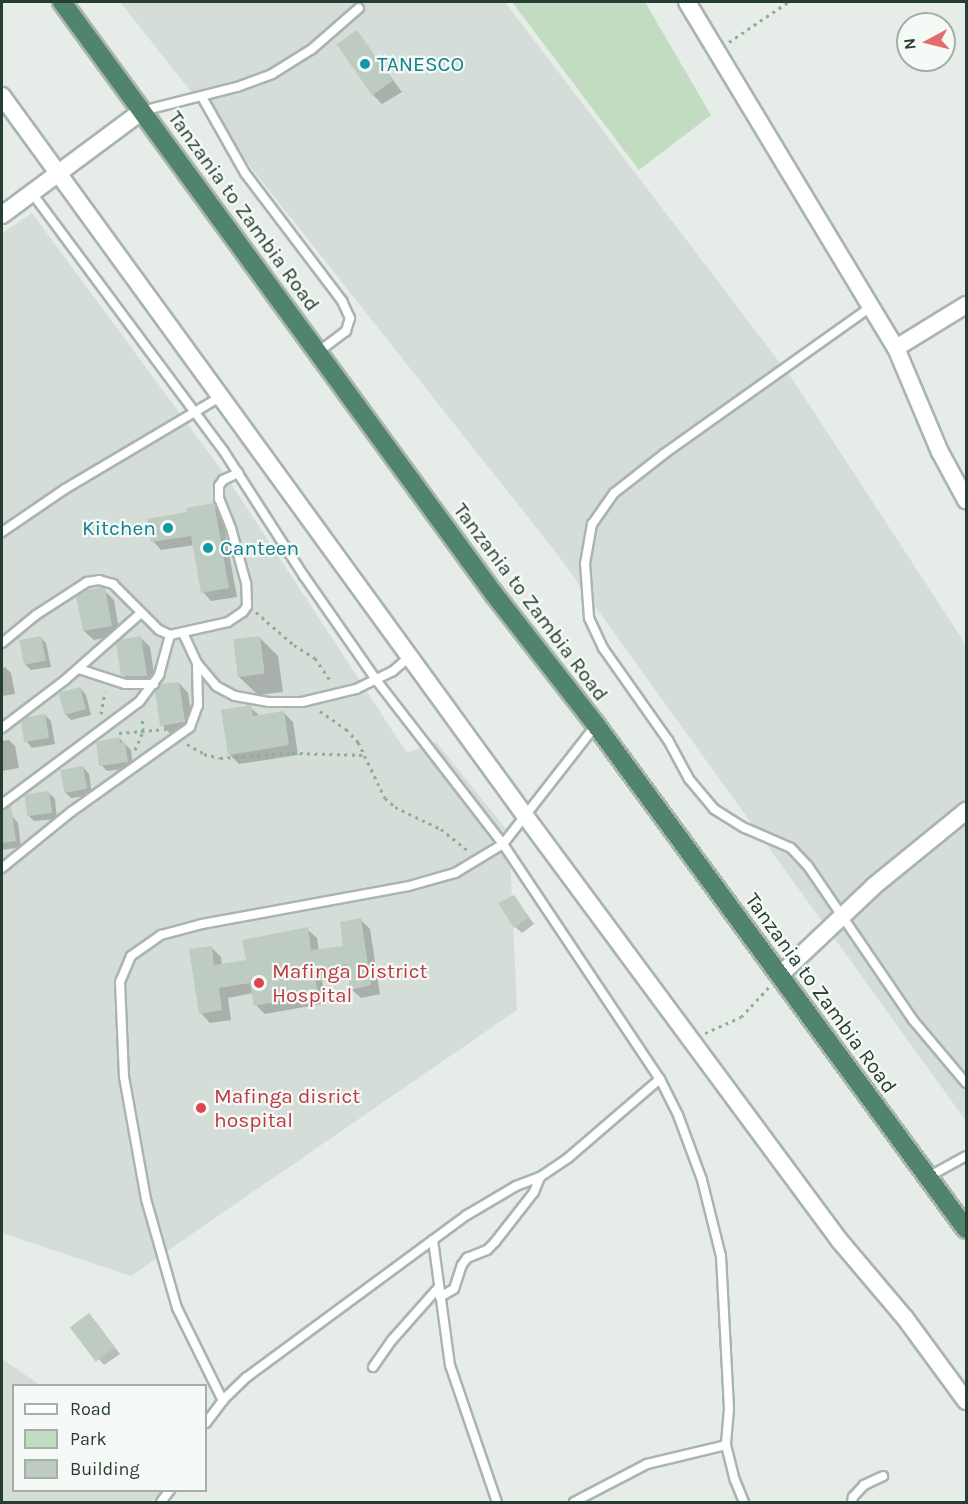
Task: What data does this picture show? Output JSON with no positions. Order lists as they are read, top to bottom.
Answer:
{
  "streets": {
    "highway": ["Tanzania to Zambia Road"]
  },
  "places": [
    "TANESCO",
    "Kitchen",
    "Canteen",
    "Mafinga District Hospital",
    "Mafinga disrict hospital"
  ],
  "legend": ["Road", "Park", "Building"],
  "north": "left"
}
